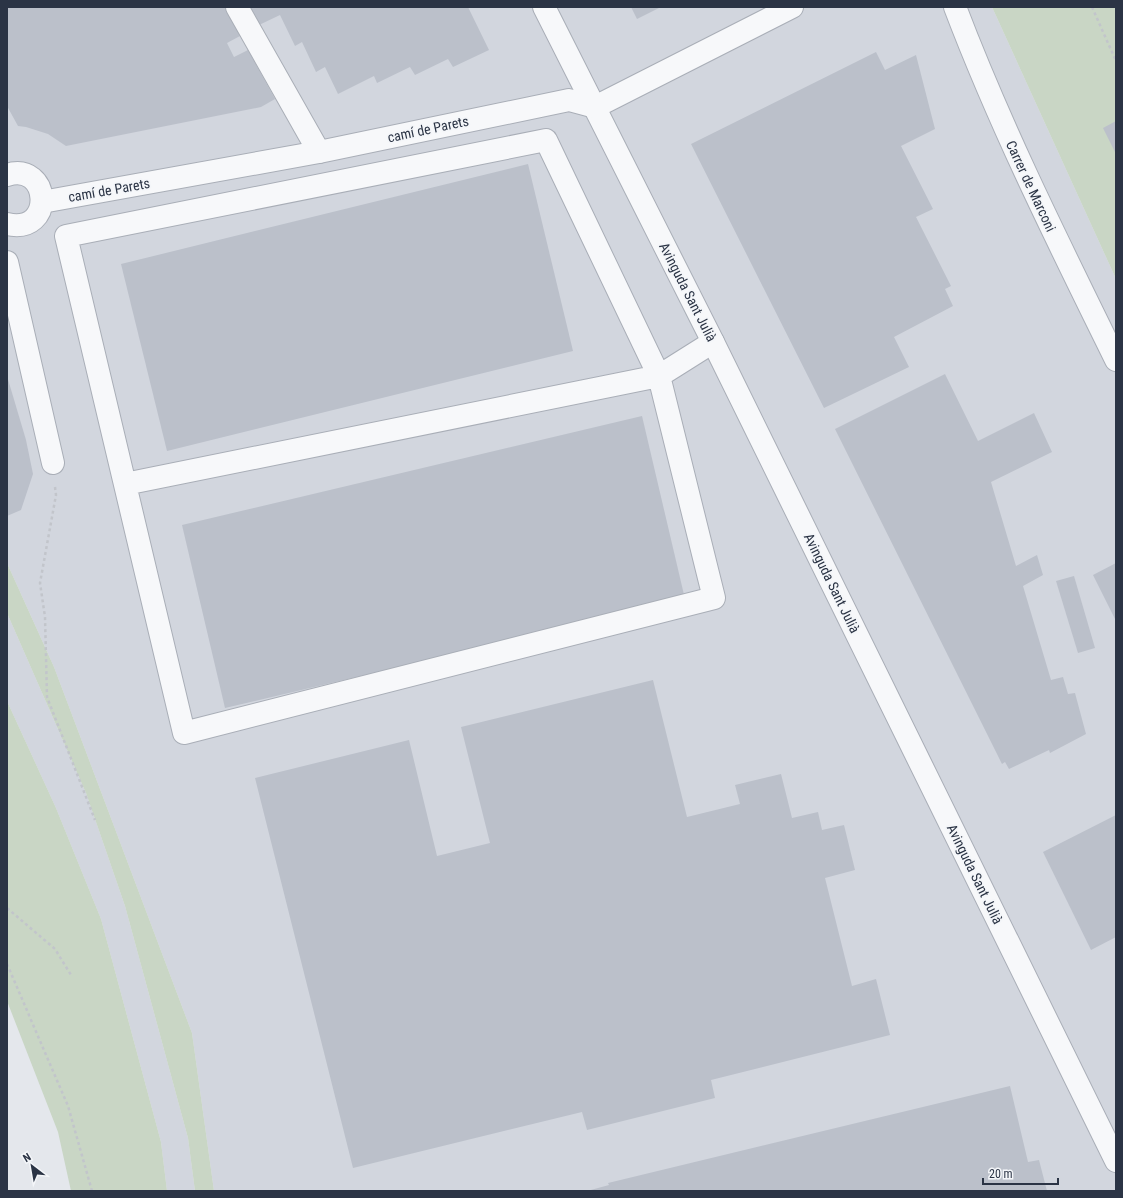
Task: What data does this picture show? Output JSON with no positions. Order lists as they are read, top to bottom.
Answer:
{
  "streets": {
    "street": ["camí de Parets", "Carrer de Marconi", "Avinguda Sant Julià"]
  },
  "crossings": [
    ["camí de Parets", "Avinguda Sant Julià"]
  ],
  "scale_bar": "20 m",
  "north": "top left"
}
